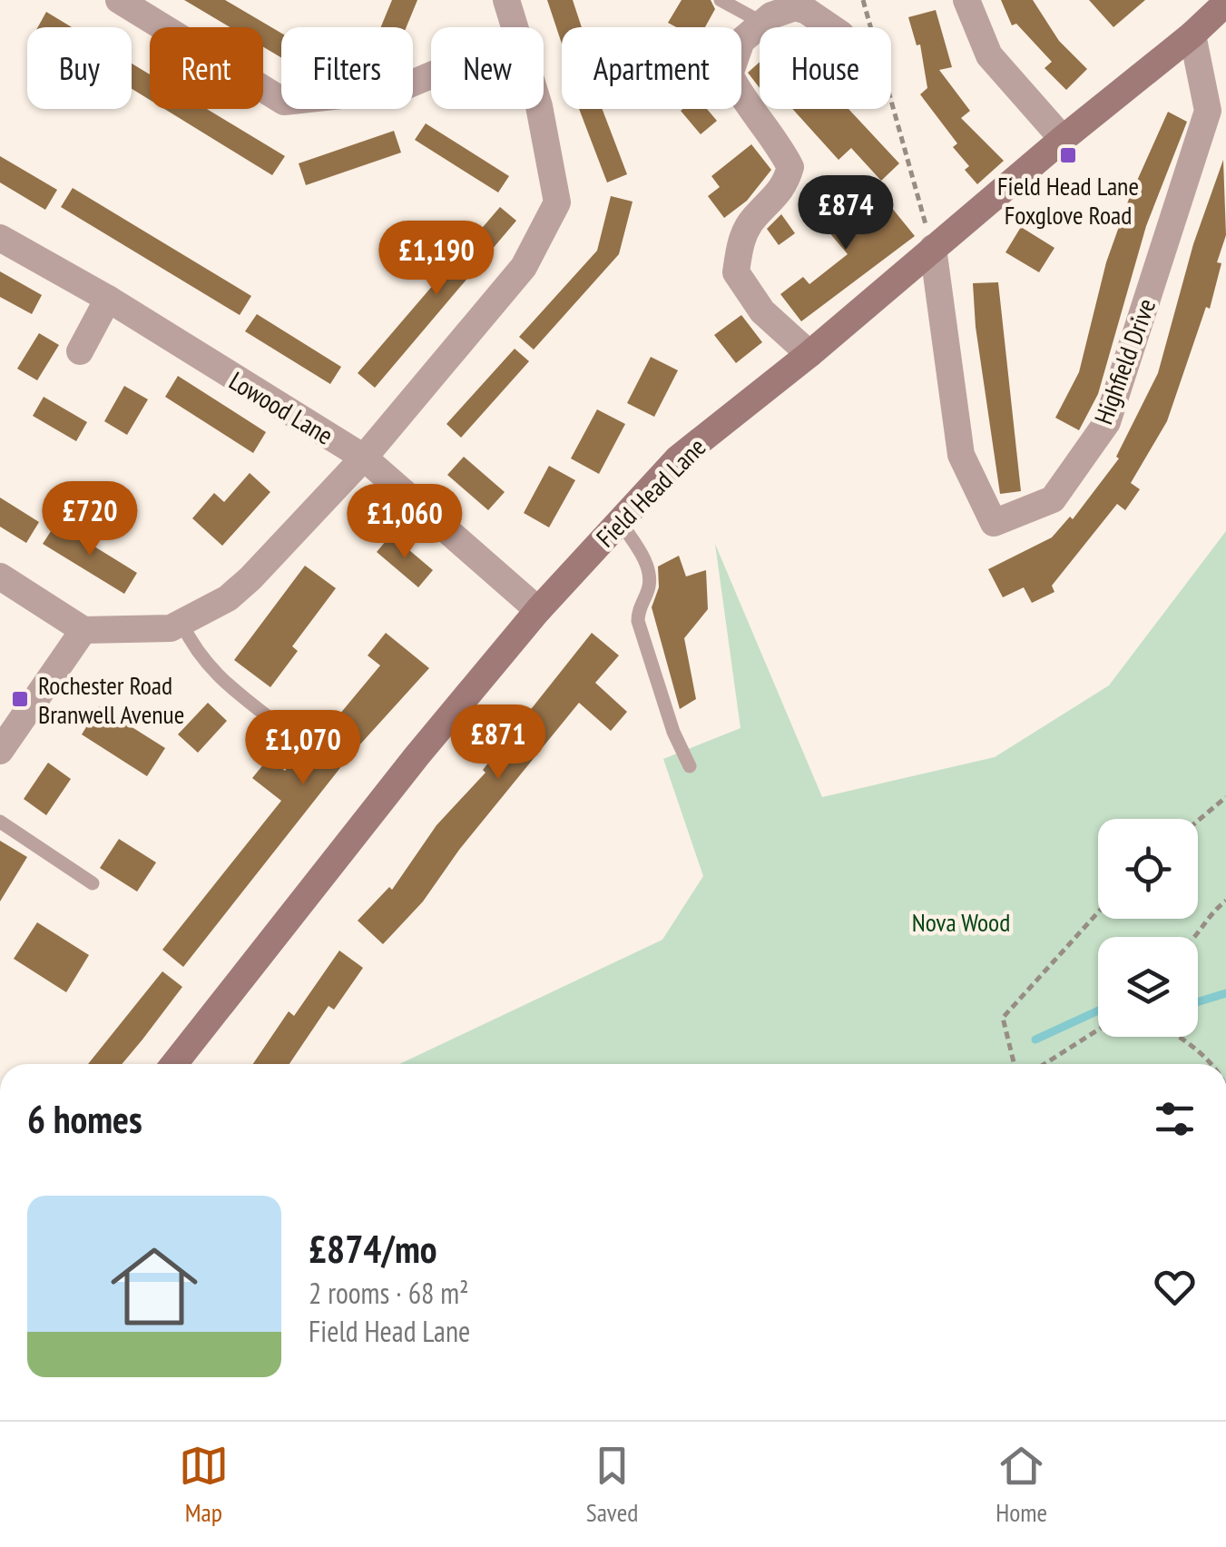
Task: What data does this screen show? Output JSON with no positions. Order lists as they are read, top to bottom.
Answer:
{
  "streets": {
    "main road": ["Field Head Lane"],
    "street": ["Highfield Drive", "Lowood Lane"]
  },
  "crossings": [
    ["Highfield Drive", "Field Head Lane"],
    ["Lowood Lane", "Field Head Lane"]
  ],
  "parks": ["Nova Wood"],
  "places": {
    "transit": ["Field Head Lane Foxglove Road", "Rochester Road Branwell Avenue"]
  },
  "page": {
    "chip": [
      "Buy",
      "Rent",
      "Filters",
      "New",
      "Apartment",
      "House"
    ],
    "price": [
      "£874",
      "£1,190",
      "£720",
      "£1,060",
      "£871",
      "£1,070"
    ],
    "heading": "6 homes",
    "list": [
      {
        "name": "£874/mo",
        "note": "2 rooms · 68 m² · Field Head Lane"
      }
    ],
    "tabs": ["Map", "Saved", "Home"]
  }
}
